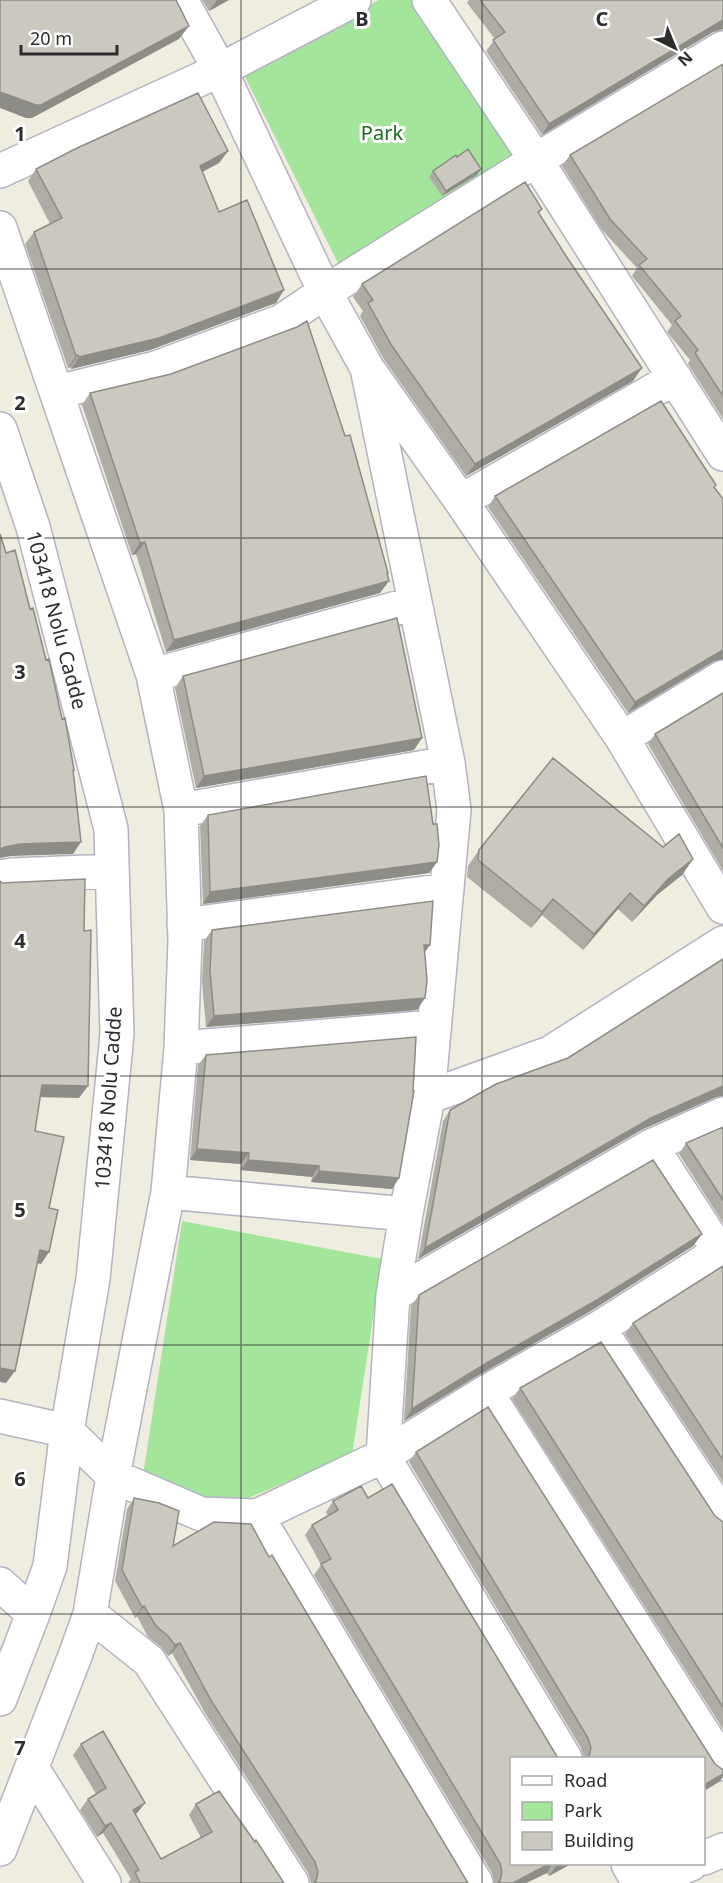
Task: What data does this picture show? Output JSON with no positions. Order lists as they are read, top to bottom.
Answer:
{
  "streets": {
    "street": ["103418 Nolu Cadde"]
  },
  "parks": ["Park"],
  "legend": ["Road", "Park", "Building"],
  "scale_bar": "20 m",
  "north": "bottom right",
  "grid": {
    "columns": ["B", "C"],
    "rows": [
      "1",
      "2",
      "3",
      "4",
      "5",
      "6",
      "7"
    ]
  }
}
